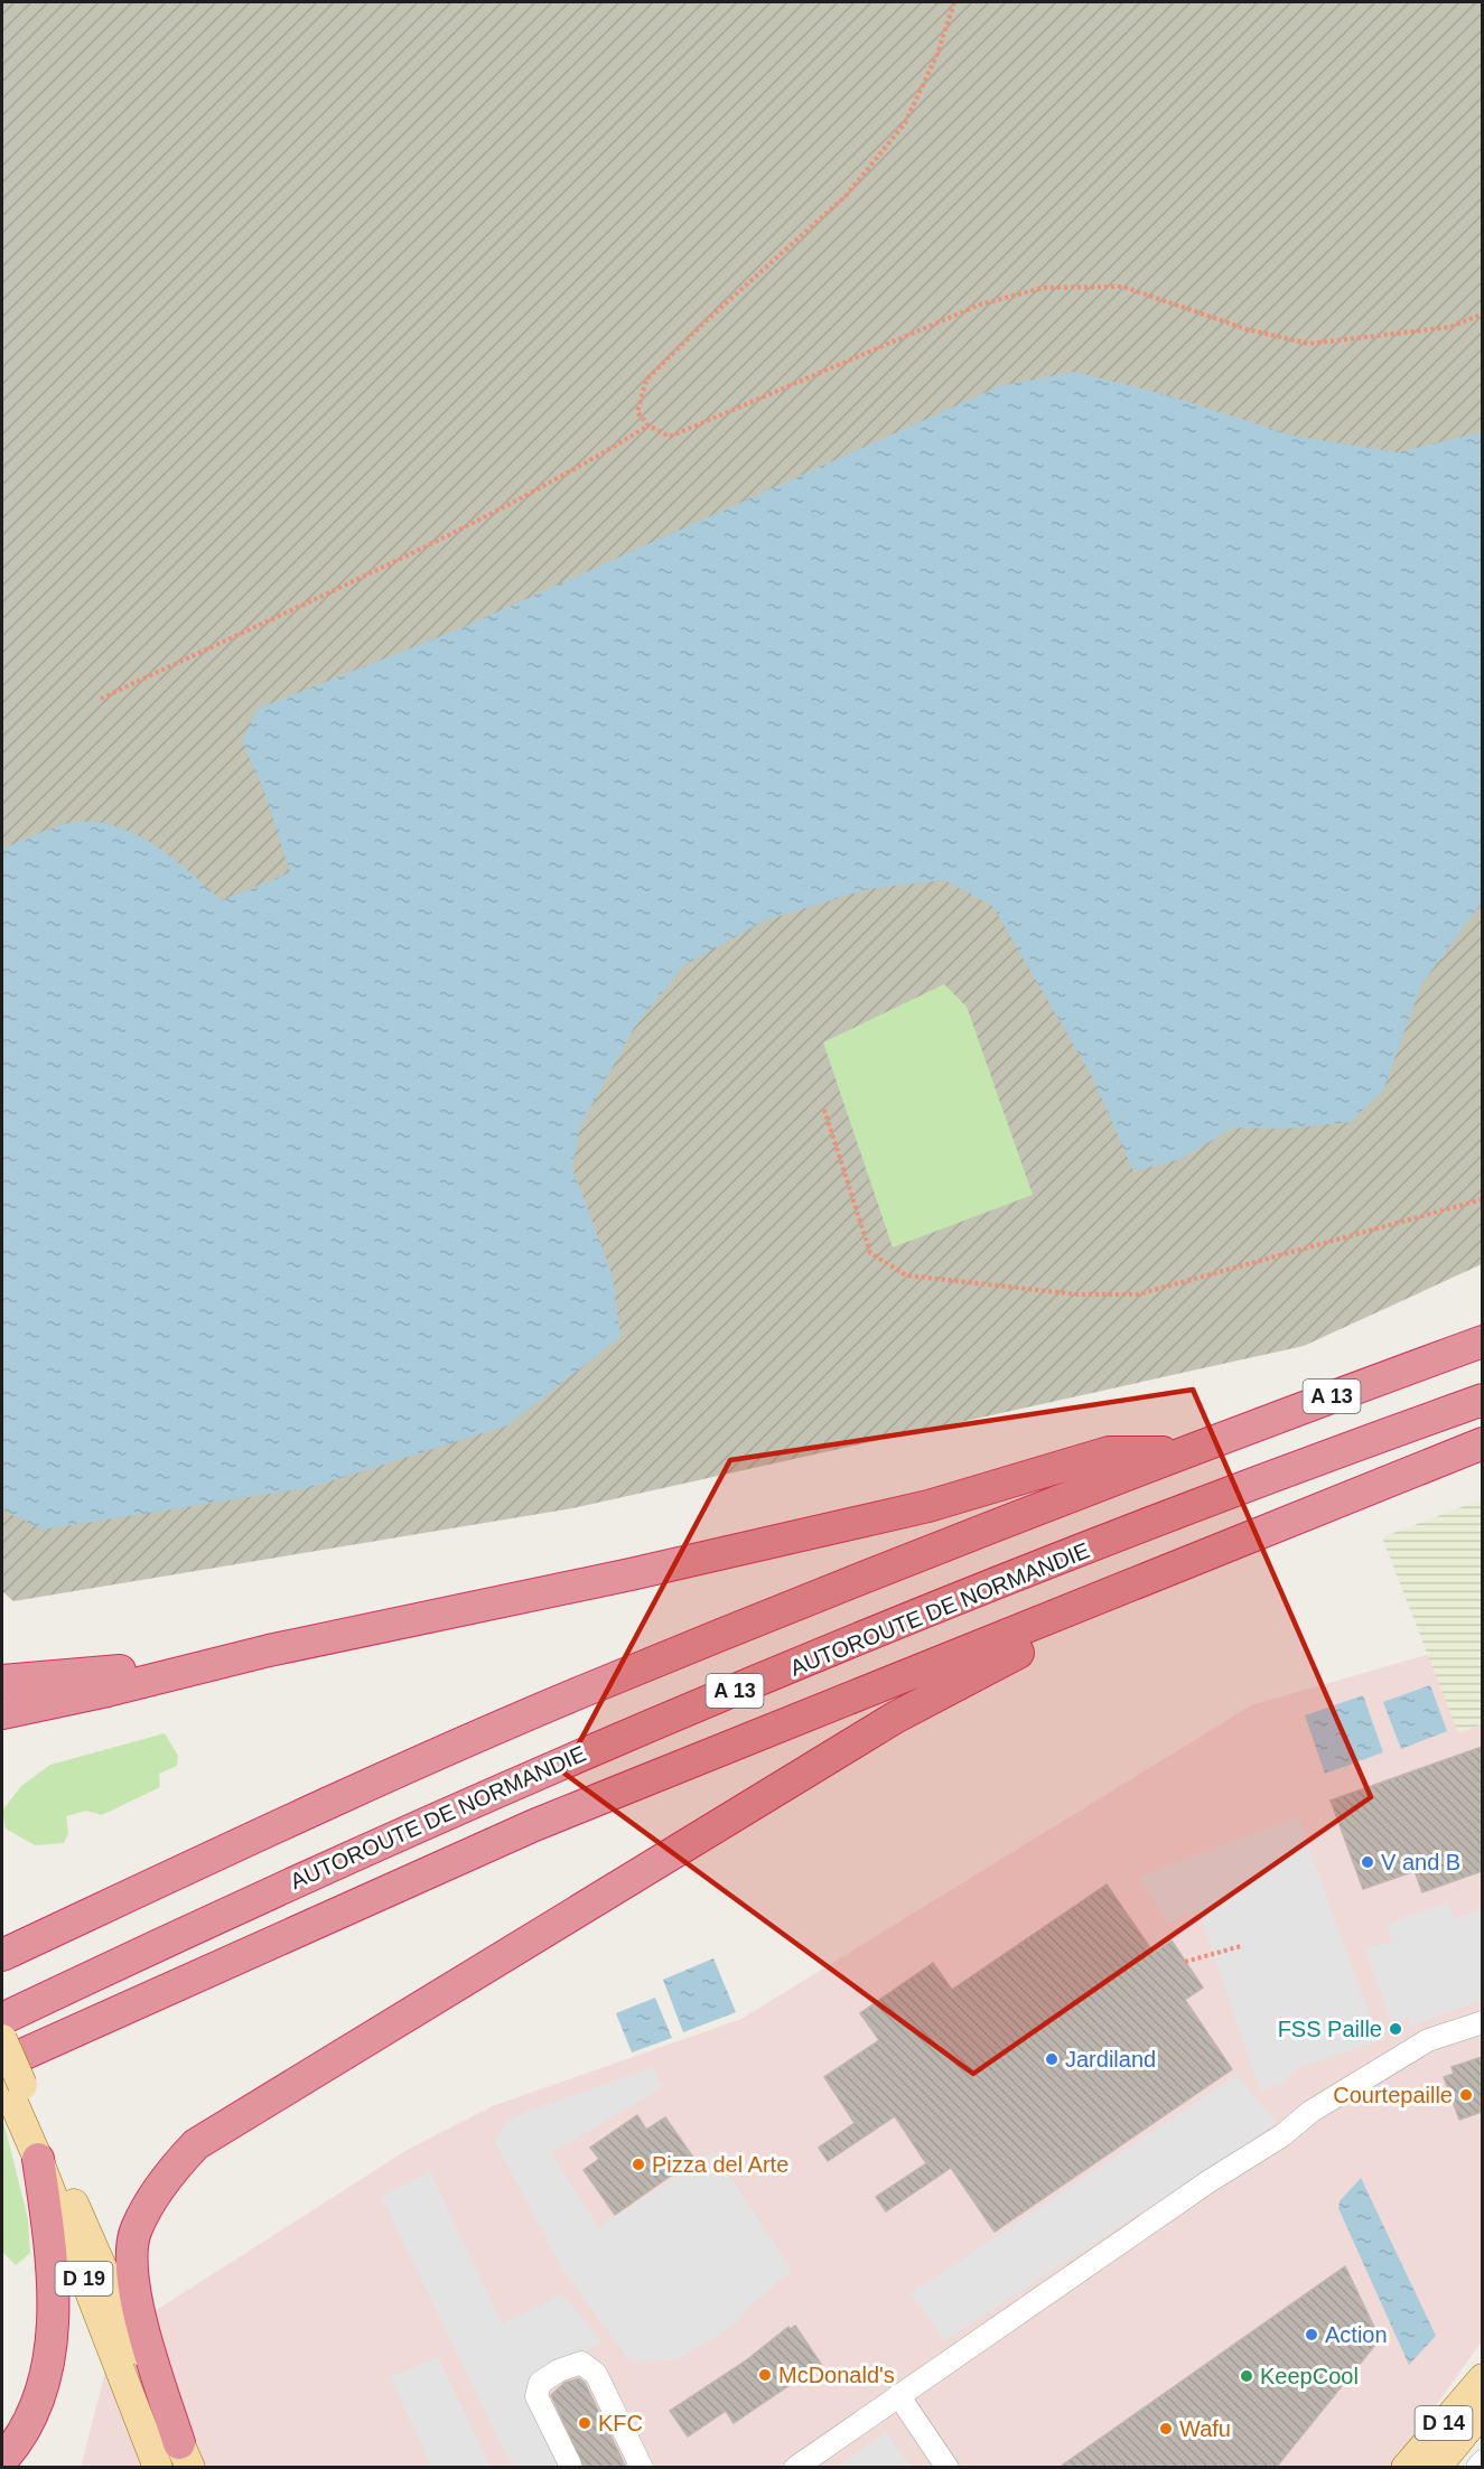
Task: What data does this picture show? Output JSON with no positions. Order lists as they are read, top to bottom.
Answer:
{
  "streets": {
    "highway": ["A 13", "AUTOROUTE DE NORMANDIE"],
    "main road": ["D 19", "D 14"]
  },
  "places": [
    "V and B",
    "FSS Paille",
    "Jardiland",
    "Courtepaille",
    "Pizza del Arte",
    "Action",
    "McDonald's",
    "KeepCool",
    "KFC",
    "Wafu"
  ]
}
